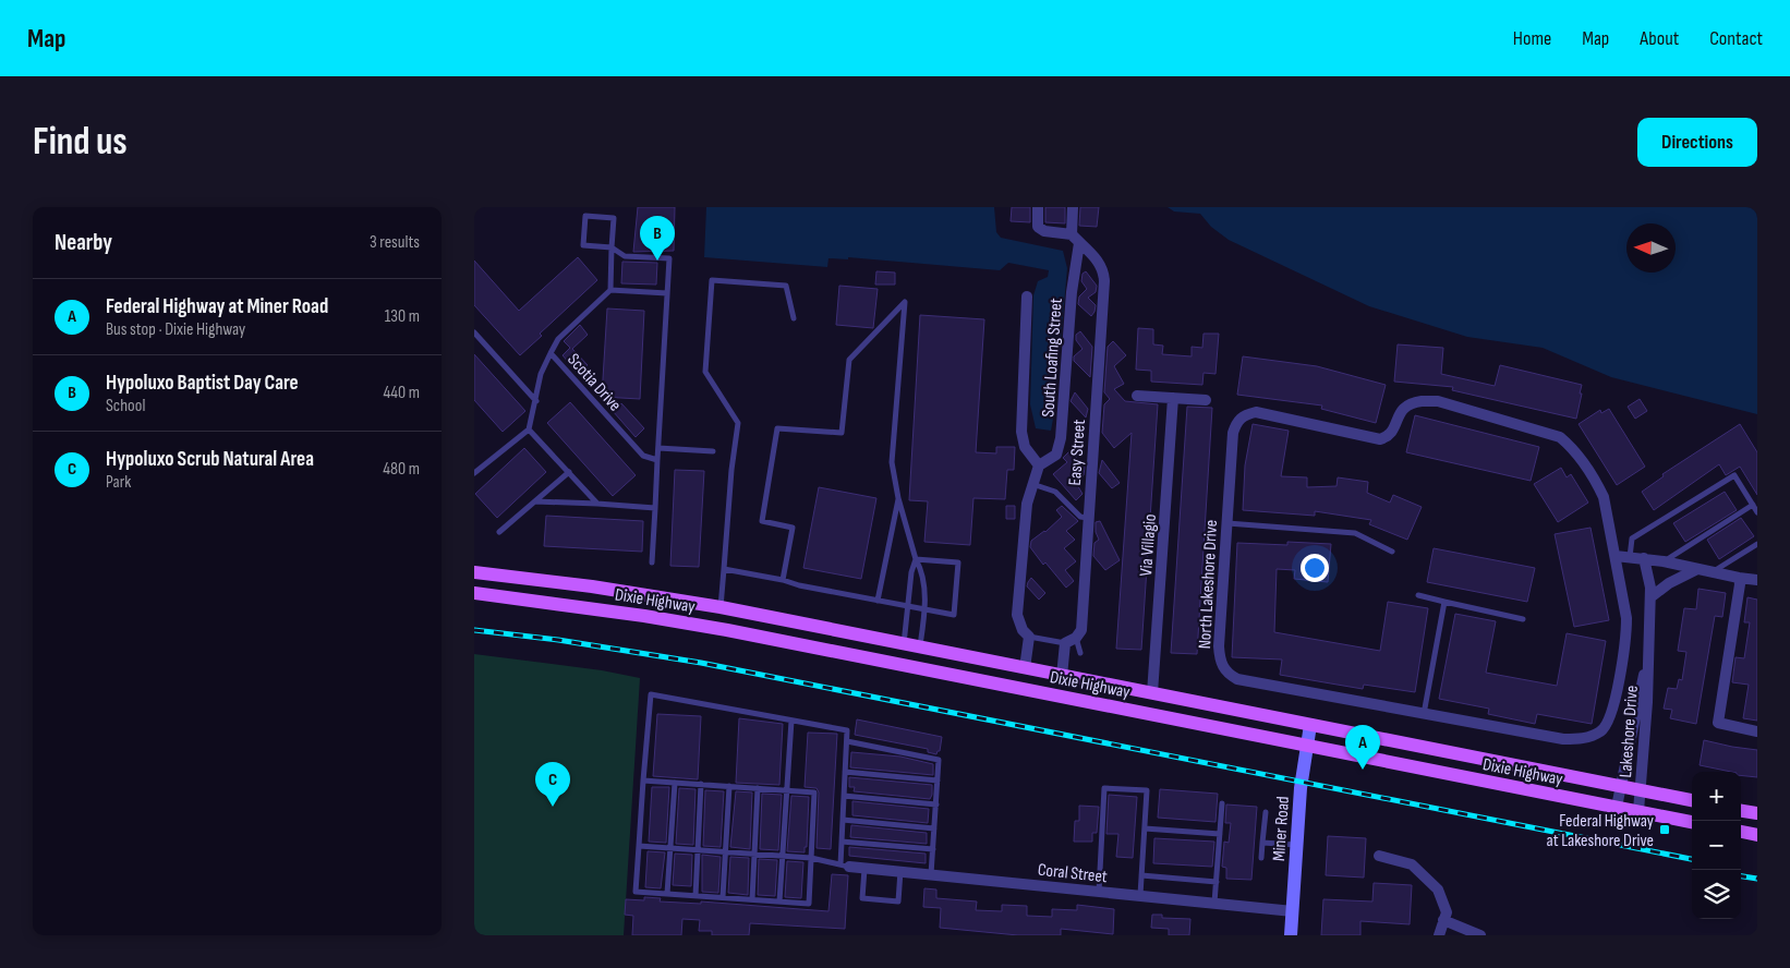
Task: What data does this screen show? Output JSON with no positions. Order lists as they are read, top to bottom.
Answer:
{
  "streets": {
    "main road": ["Dixie Highway"],
    "street": [
      "South Loafing Street",
      "Easy Street",
      "Via Villagio",
      "North Lakeshore Drive",
      "Lakeshore Drive",
      "Miner Road",
      "Coral Street"
    ],
    "lane": ["Scotia Drive"]
  },
  "crossings": [
    ["South Loafing Street", "Easy Street"],
    ["Via Villagio", "Dixie Highway"],
    ["Dixie Highway", "Lakeshore Drive"],
    ["Dixie Highway", "Miner Road"],
    ["Miner Road", "Coral Street"]
  ],
  "places": {
    "transit": ["Federal Highway at Lakeshore Drive"]
  },
  "north": "left",
  "page": {
    "header": "Map",
    "nav": [
      "Home",
      "Map",
      "About",
      "Contact"
    ],
    "buttons": "Directions",
    "title": "Find us",
    "heading": ["Nearby", "3 results"],
    "pins": ["B", "A", "C"],
    "list": [
      {
        "mark": "A",
        "name": "Federal Highway at Miner Road",
        "note": "Bus stop · Dixie Highway",
        "value": "130 m"
      },
      {
        "mark": "B",
        "name": "Hypoluxo Baptist Day Care",
        "note": "School",
        "value": "440 m"
      },
      {
        "mark": "C",
        "name": "Hypoluxo Scrub Natural Area",
        "note": "Park",
        "value": "480 m"
      }
    ],
    "map_buttons": ["+", "−"]
  }
}
